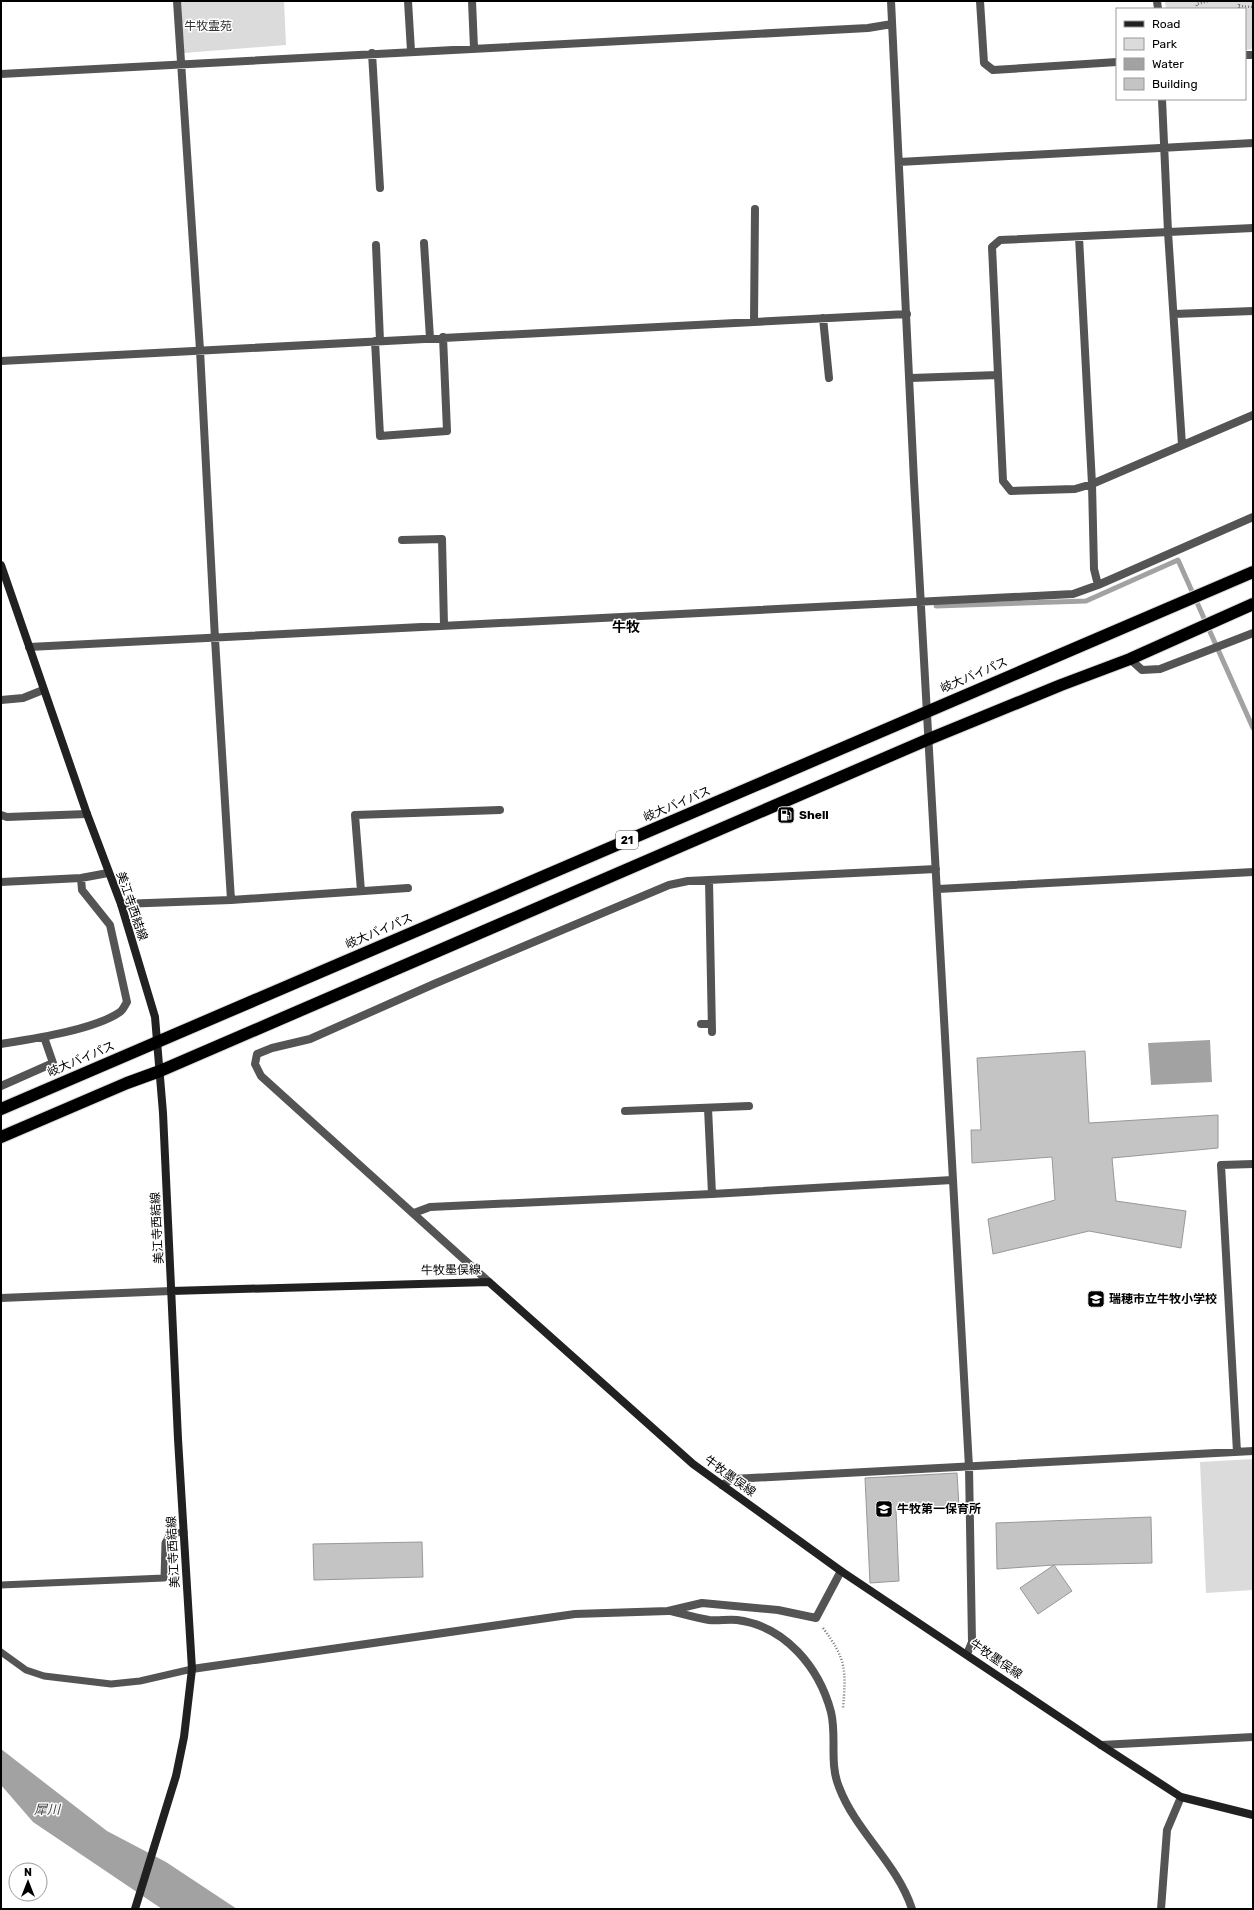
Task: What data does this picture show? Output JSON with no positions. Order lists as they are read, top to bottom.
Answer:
{
  "streets": {
    "highway": ["岐大バイパス", "21"],
    "main road": ["美江寺西結線", "牛牧墨俣線"]
  },
  "crossings": [
    ["岐大バイパス", "美江寺西結線"],
    ["21", "美江寺西結線"],
    ["美江寺西結線", "牛牧墨俣線"]
  ],
  "districts": ["牛牧"],
  "water": ["犀川"],
  "parks": ["牛牧霊苑"],
  "places": {
    "fuel station": ["Shell"],
    "school or university": ["瑞穂市立牛牧小学校", "牛牧第一保育所"]
  },
  "legend": [
    "Road",
    "Park",
    "Water",
    "Building"
  ],
  "north": "top"
}
